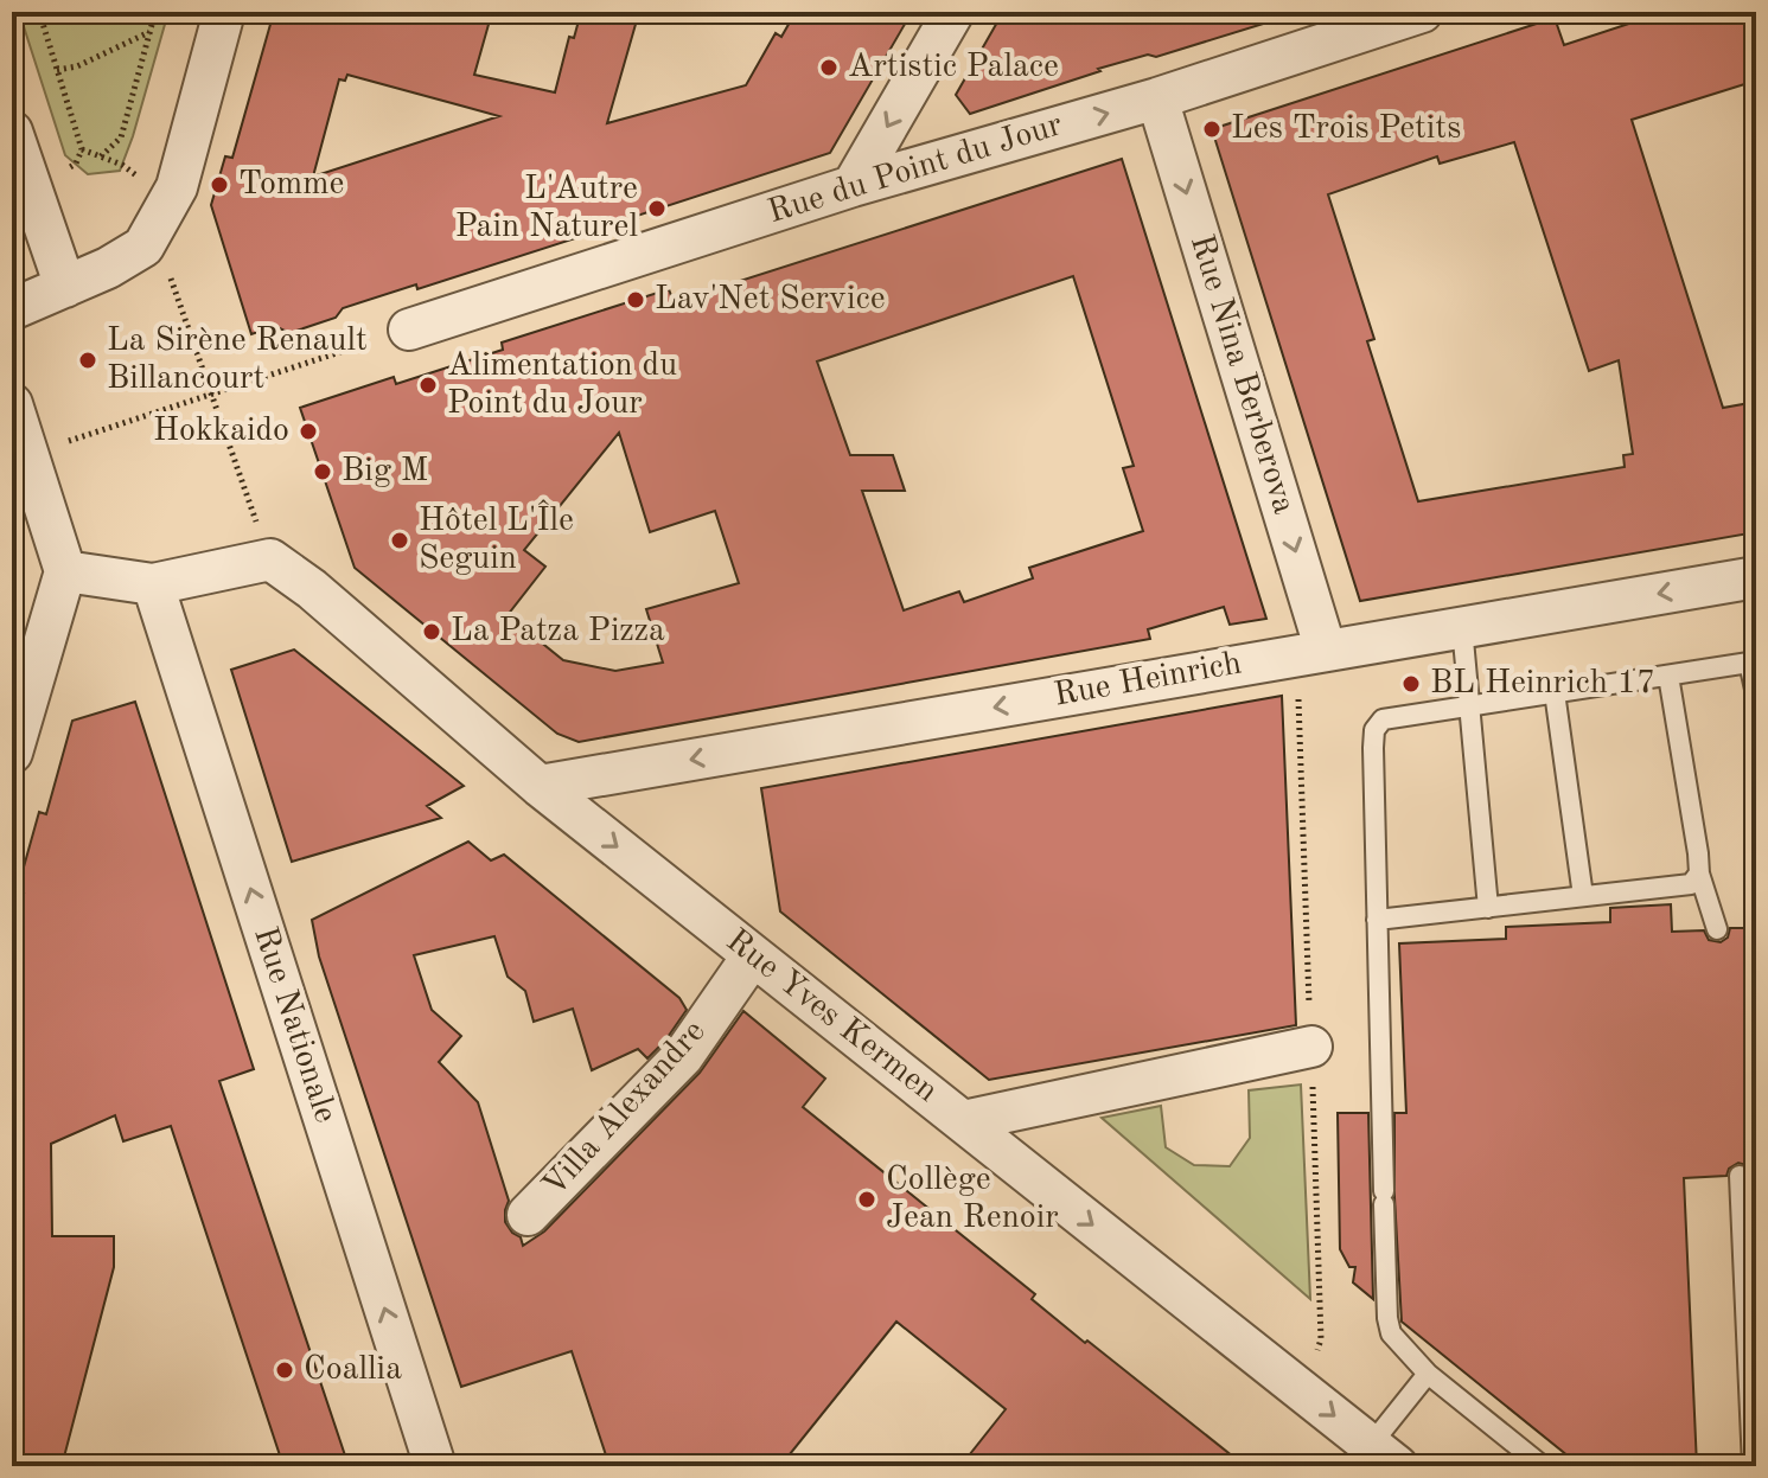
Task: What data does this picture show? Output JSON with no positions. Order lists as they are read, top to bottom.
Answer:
{
  "streets": {
    "street": [
      "Rue du Point du Jour",
      "Rue Nina Berberova",
      "Rue Heinrich",
      "Rue Yves Kermen",
      "Rue Nationale",
      "Villa Alexandre"
    ]
  },
  "crossings": [
    ["Rue du Point du Jour", "Rue Nina Berberova"],
    ["Rue Nina Berberova", "Rue Heinrich"],
    ["Rue Heinrich", "Rue Yves Kermen"],
    ["Rue Yves Kermen", "Villa Alexandre"]
  ],
  "one_way": [
    "Rue Nina Berberova",
    "Rue Heinrich",
    "Rue Yves Kermen",
    "Rue Nationale"
  ],
  "places": [
    "Artistic Palace",
    "Les Trois Petits",
    "Tomme",
    "L'Autre Pain Naturel",
    "Lav'Net Service",
    "La Sirène Renault Billancourt",
    "Alimentation du Point du Jour",
    "Hokkaido",
    "Big M",
    "Hôtel L'Île Seguin",
    "La Patza Pizza",
    "BL Heinrich 17",
    "Collège Jean Renoir",
    "Coallia"
  ]
}
